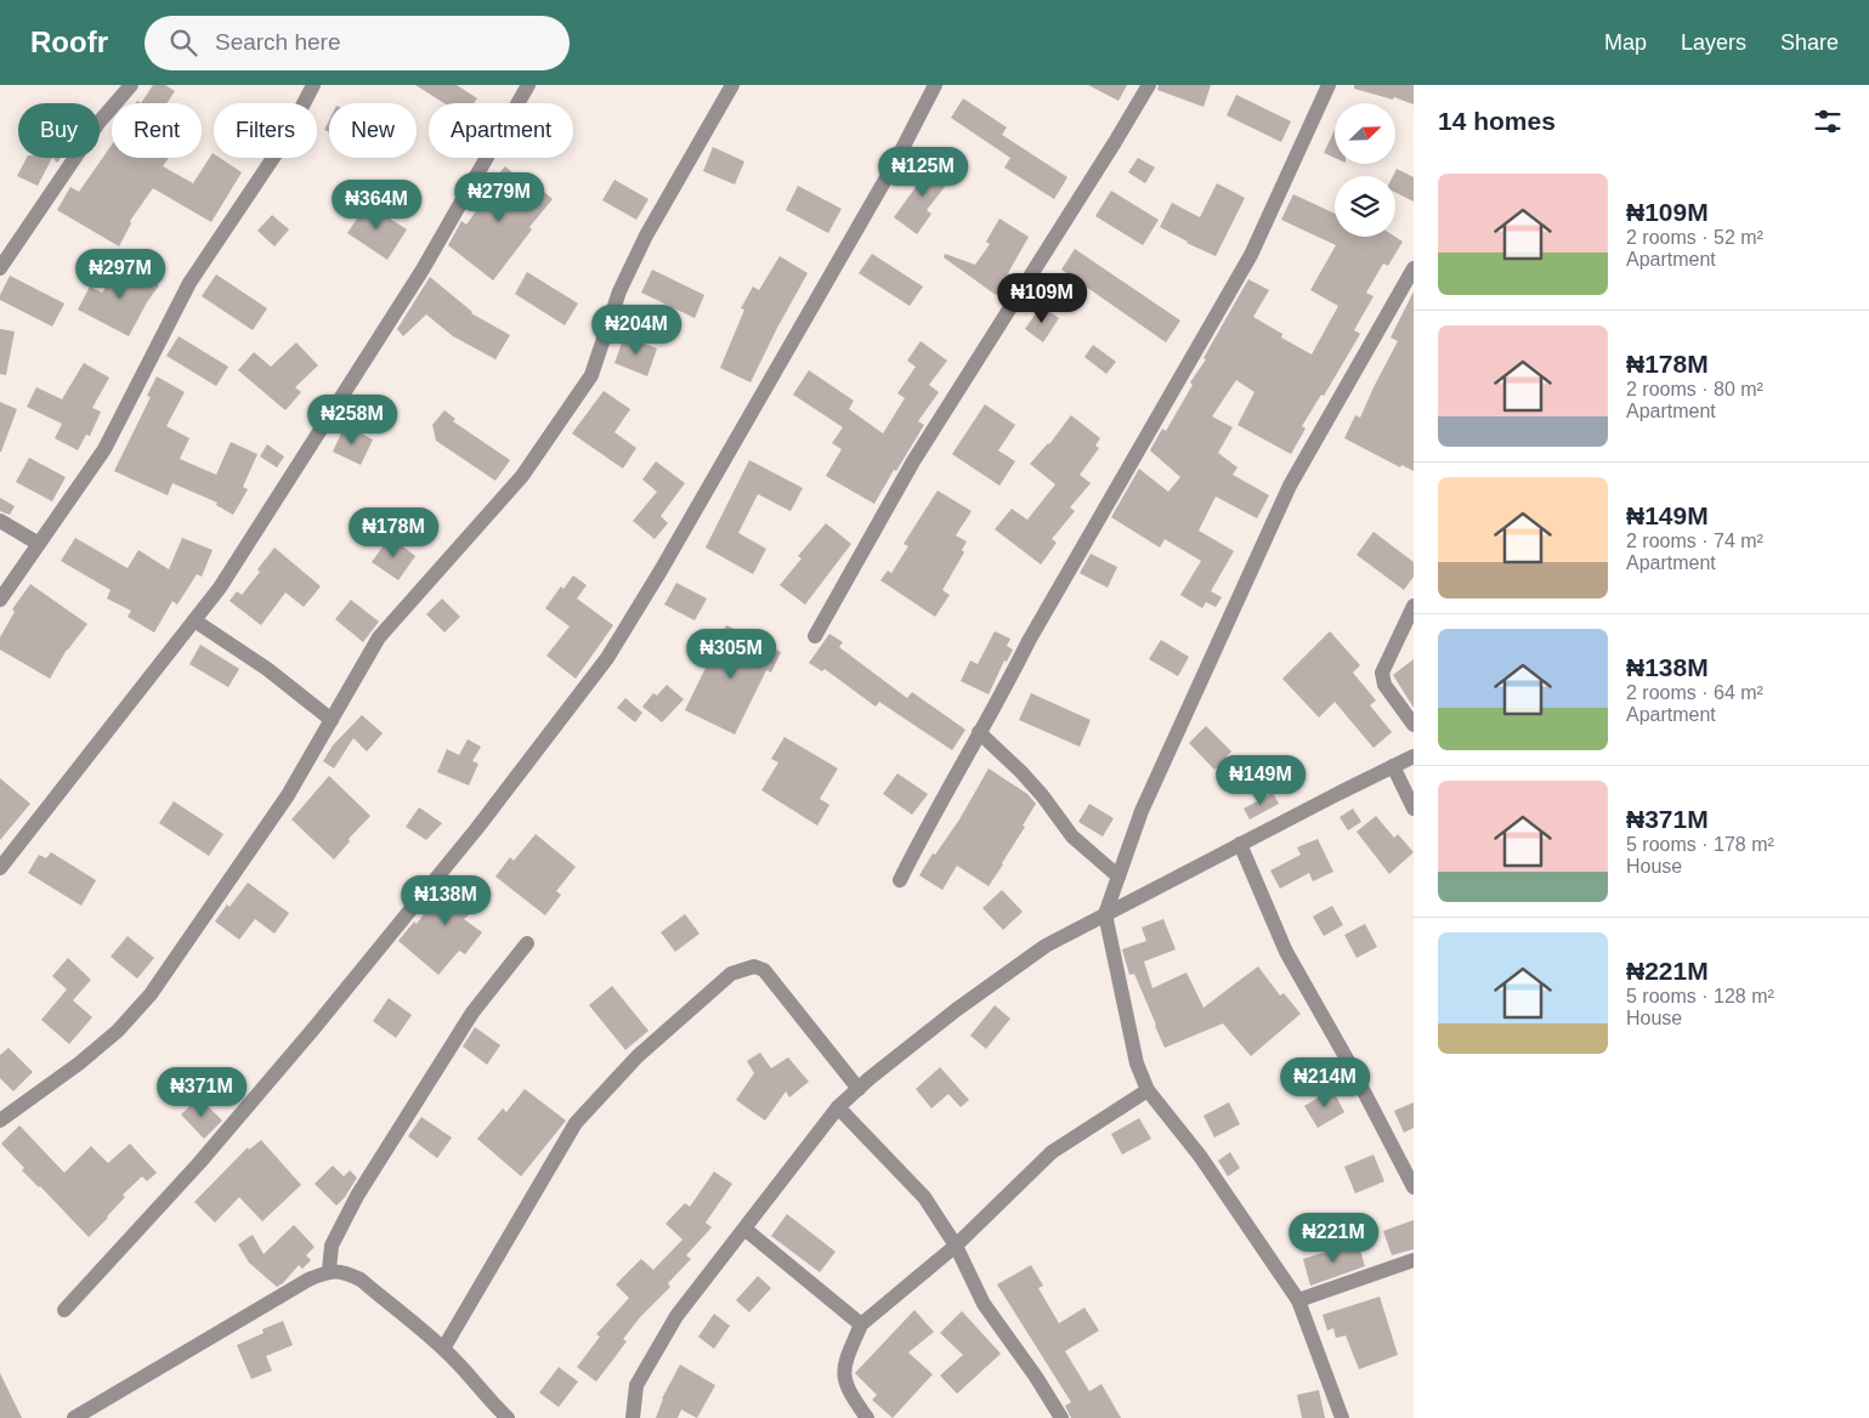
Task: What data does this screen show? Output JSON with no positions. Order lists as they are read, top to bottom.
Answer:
{
  "north": "top right",
  "page": {
    "header": "Roofr",
    "search": "Search here",
    "nav": ["Map", "Layers", "Share"],
    "heading": "14 homes",
    "chip": [
      "Buy",
      "Rent",
      "Filters",
      "New",
      "Apartment"
    ],
    "price": [
      "₦125M",
      "₦279M",
      "₦364M",
      "₦297M",
      "₦109M",
      "₦204M",
      "₦258M",
      "₦178M",
      "₦305M",
      "₦149M",
      "₦138M",
      "₦214M",
      "₦371M",
      "₦221M"
    ],
    "list": [
      {
        "name": "₦109M",
        "note": "2 rooms · 52 m² · Apartment"
      },
      {
        "name": "₦178M",
        "note": "2 rooms · 80 m² · Apartment"
      },
      {
        "name": "₦149M",
        "note": "2 rooms · 74 m² · Apartment"
      },
      {
        "name": "₦138M",
        "note": "2 rooms · 64 m² · Apartment"
      },
      {
        "name": "₦371M",
        "note": "5 rooms · 178 m² · House"
      },
      {
        "name": "₦221M",
        "note": "5 rooms · 128 m² · House"
      }
    ]
  }
}
